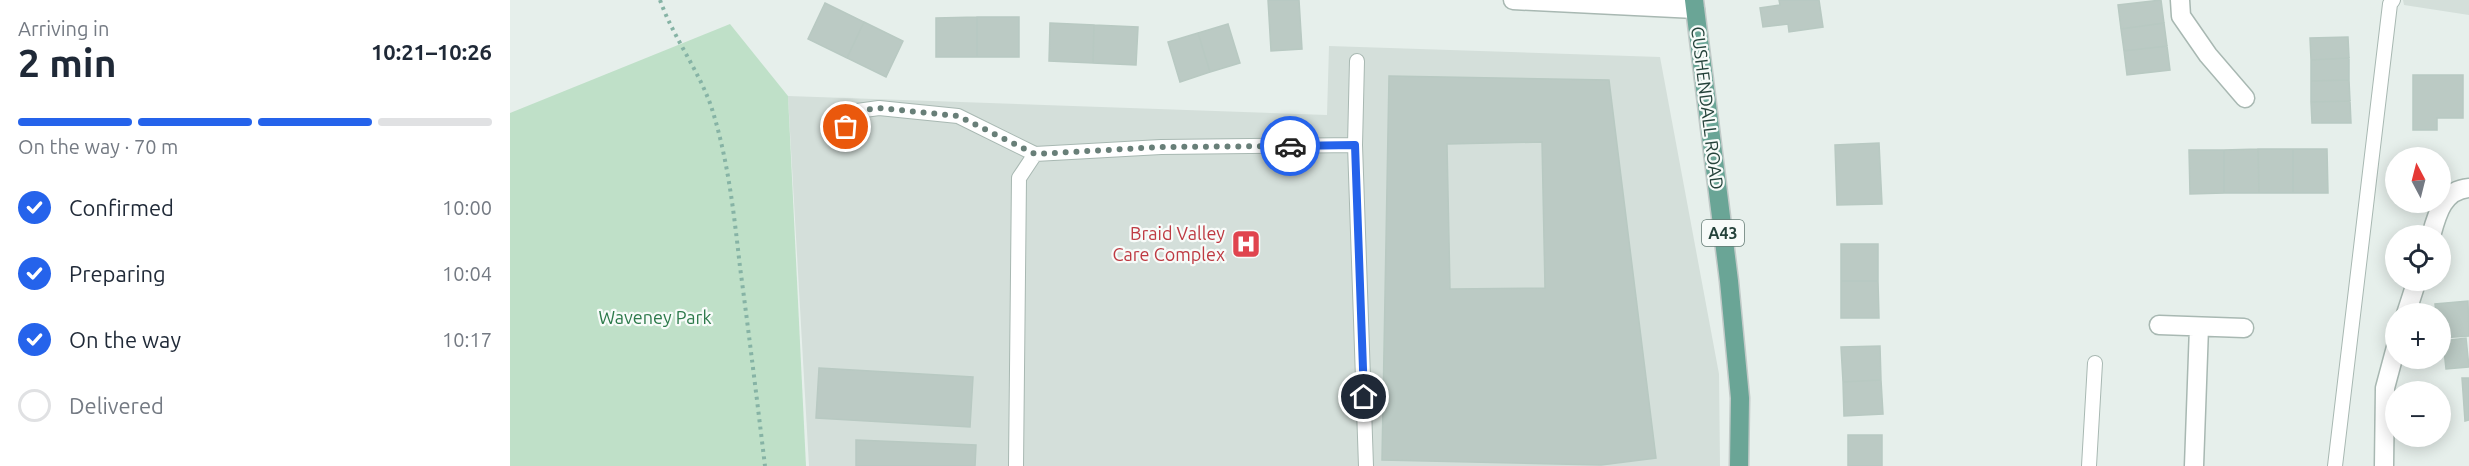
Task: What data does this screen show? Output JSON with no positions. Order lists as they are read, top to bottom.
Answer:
{
  "streets": {
    "main road": ["CUSHENDALL ROAD", "A43"]
  },
  "parks": ["Waveney Park"],
  "places": {
    "hospital": ["Braid Valley Care Complex"]
  },
  "north": "top",
  "page": {
    "heading": ["2 min", "Arriving in", "10:21–10:26"],
    "bar": "On the way · 70 m",
    "map_buttons": ["+", "−"],
    "list": [
      ["Confirmed", "10:00"],
      ["Preparing", "10:04"],
      ["On the way", "10:17"],
      "Delivered"
    ]
  }
}
